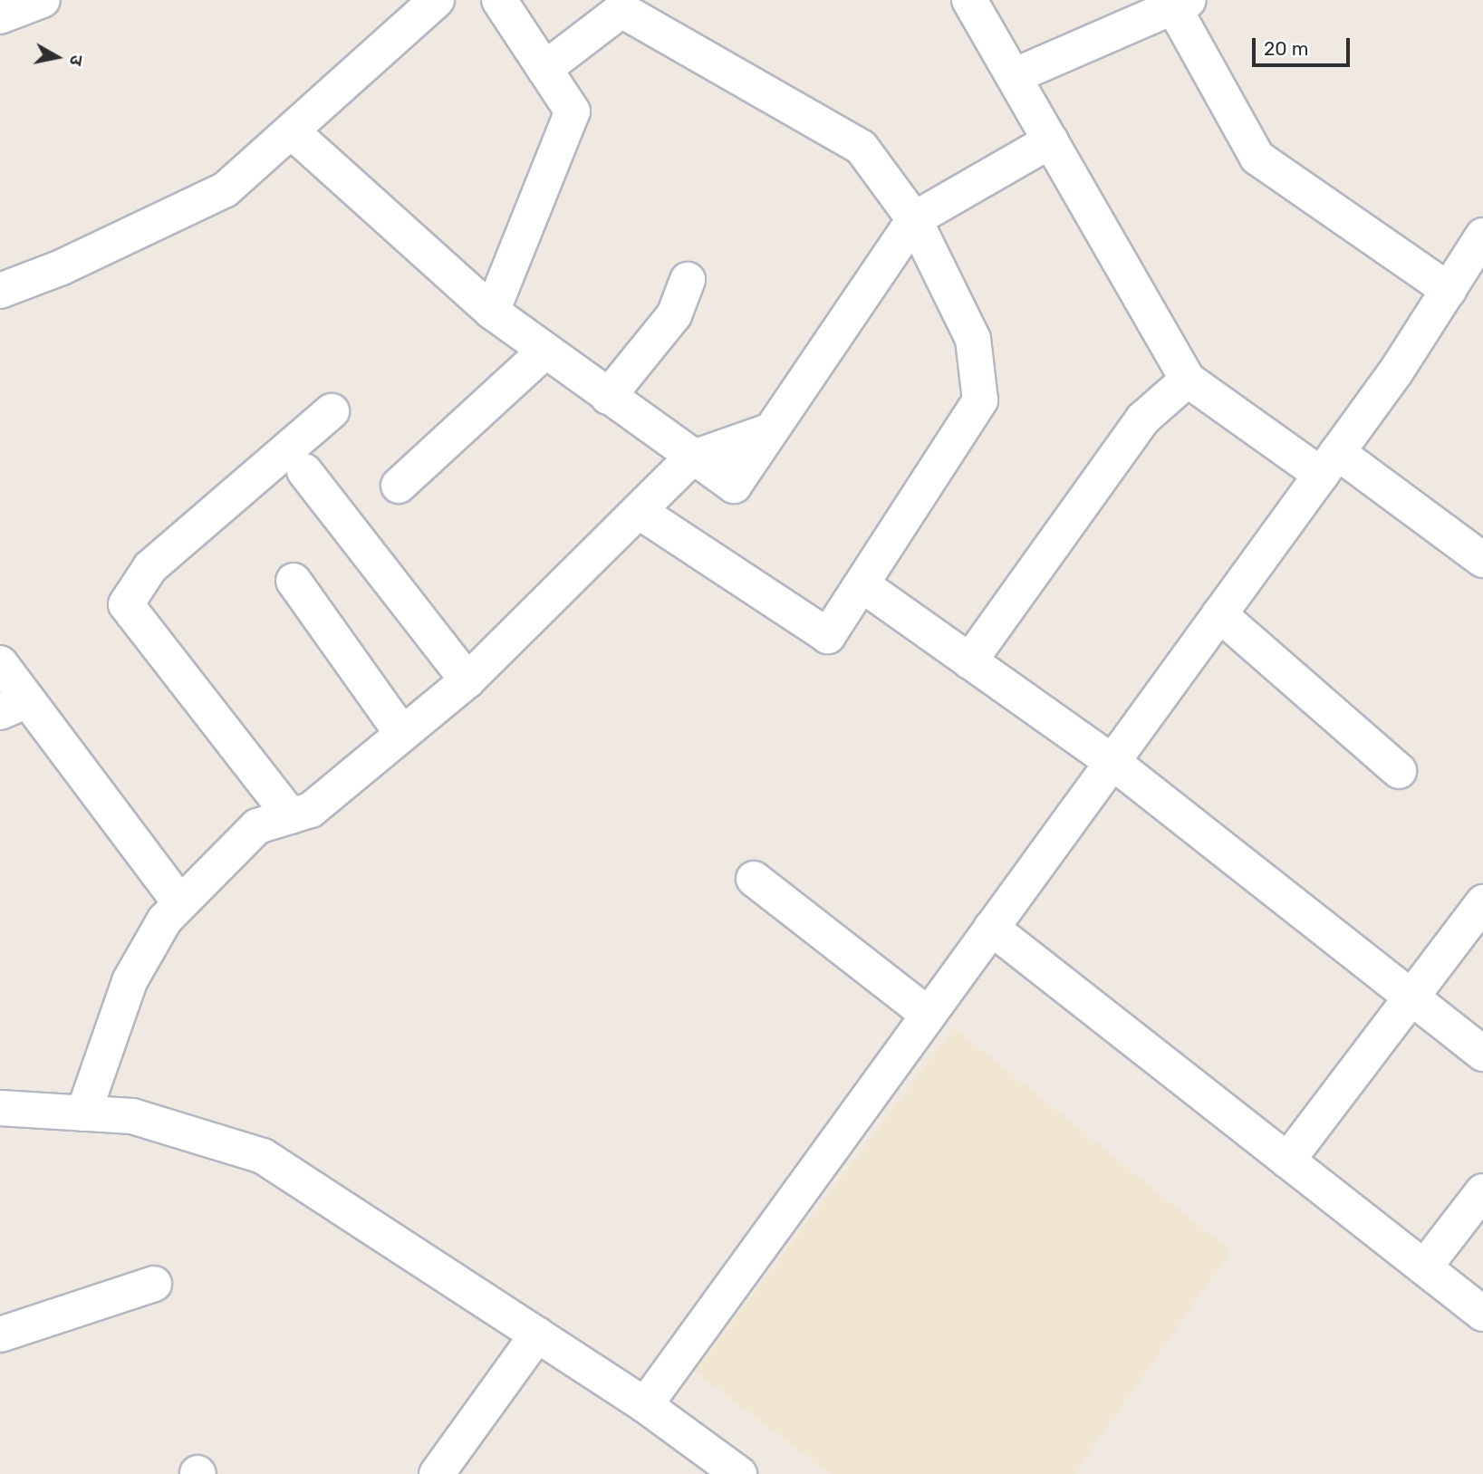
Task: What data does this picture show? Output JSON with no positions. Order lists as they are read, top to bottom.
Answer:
{
  "scale_bar": "20 m",
  "north": "right"
}
